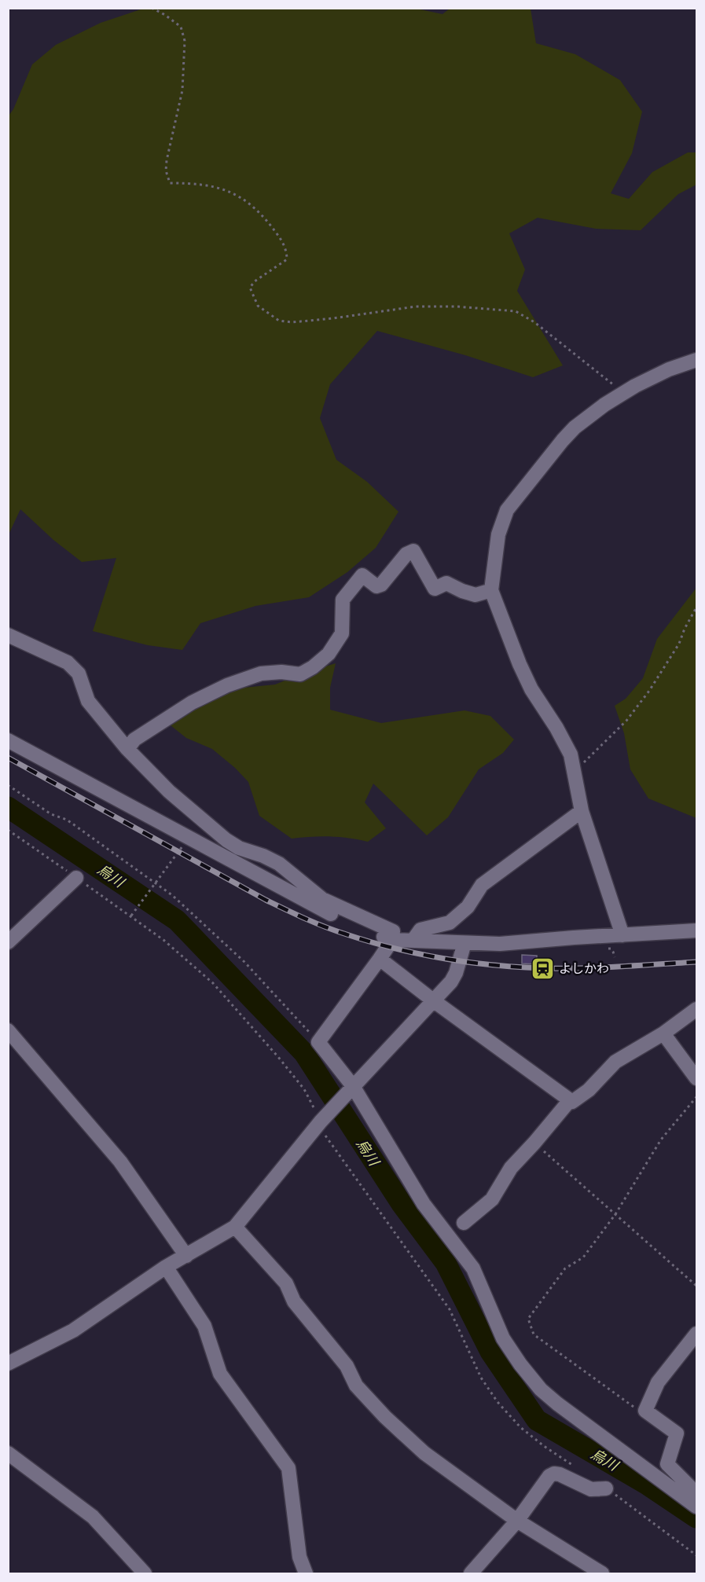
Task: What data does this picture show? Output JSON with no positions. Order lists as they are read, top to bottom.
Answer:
{
  "water": ["烏川"],
  "places": {
    "station": ["よしかわ"]
  }
}
